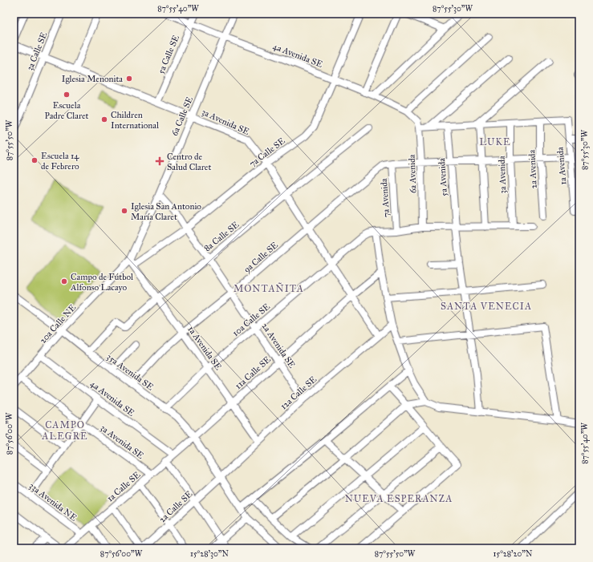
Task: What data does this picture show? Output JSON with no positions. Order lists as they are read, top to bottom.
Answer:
{
  "streets": {
    "street": [
      "3a Calle SE",
      "5a Calle SE",
      "4a Avenida SE",
      "6a Calle SE",
      "3a Avenida SE",
      "7a Calle SE",
      "1a Avenida",
      "2a Avenida",
      "6a Avenida",
      "3a Avenida",
      "5a Avenida",
      "7a Avenida",
      "8a Calle SE",
      "9a Calle SE",
      "10a Calle SE",
      "20a Calle NE",
      "2a Avenida SE",
      "1a Avenida SE",
      "35a Avenida SE",
      "11a Calle SE",
      "12a Calle SE",
      "1a Calle SE",
      "33a Avenida NE",
      "2a Calle SE"
    ]
  },
  "crossings": [
    ["3a Calle SE", "3a Avenida SE"],
    ["5a Calle SE", "4a Avenida SE"],
    ["5a Calle SE", "3a Avenida SE"],
    ["4a Avenida SE", "6a Calle SE"],
    ["4a Avenida SE", "7a Calle SE"],
    ["4a Avenida SE", "6a Avenida"],
    ["4a Avenida SE", "20a Calle NE"],
    ["4a Avenida SE", "1a Calle SE"],
    ["6a Calle SE", "3a Avenida SE"],
    ["6a Calle SE", "7a Calle SE"],
    ["6a Calle SE", "20a Calle NE"],
    ["6a Calle SE", "2a Avenida SE"],
    ["6a Calle SE", "1a Avenida SE"],
    ["3a Avenida SE", "7a Calle SE"],
    ["3a Avenida SE", "8a Calle SE"],
    ["3a Avenida SE", "9a Calle SE"],
    ["3a Avenida SE", "10a Calle SE"],
    ["3a Avenida SE", "20a Calle NE"],
    ["3a Avenida SE", "11a Calle SE"],
    ["3a Avenida SE", "12a Calle SE"],
    ["3a Avenida SE", "1a Calle SE"],
    ["7a Calle SE", "20a Calle NE"],
    ["7a Calle SE", "2a Avenida SE"],
    ["7a Calle SE", "1a Avenida SE"],
    ["1a Avenida", "2a Avenida"],
    ["6a Avenida", "10a Calle SE"],
    ["3a Avenida", "10a Calle SE"],
    ["5a Avenida", "10a Calle SE"],
    ["7a Avenida", "9a Calle SE"],
    ["7a Avenida", "10a Calle SE"],
    ["8a Calle SE", "2a Avenida SE"],
    ["8a Calle SE", "1a Avenida SE"],
    ["8a Calle SE", "35a Avenida SE"],
    ["9a Calle SE", "2a Avenida SE"],
    ["9a Calle SE", "1a Avenida SE"],
    ["9a Calle SE", "35a Avenida SE"],
    ["10a Calle SE", "2a Avenida SE"],
    ["10a Calle SE", "1a Avenida SE"],
    ["10a Calle SE", "35a Avenida SE"],
    ["20a Calle NE", "1a Avenida SE"],
    ["20a Calle NE", "35a Avenida SE"],
    ["2a Avenida SE", "11a Calle SE"],
    ["2a Avenida SE", "12a Calle SE"],
    ["1a Avenida SE", "11a Calle SE"],
    ["1a Avenida SE", "12a Calle SE"],
    ["35a Avenida SE", "11a Calle SE"],
    ["35a Avenida SE", "12a Calle SE"],
    ["35a Avenida SE", "1a Calle SE"],
    ["35a Avenida SE", "2a Calle SE"],
    ["11a Calle SE", "1a Calle SE"],
    ["12a Calle SE", "2a Calle SE"],
    ["1a Calle SE", "33a Avenida NE"]
  ],
  "districts": [
    "LUKE",
    "MONTAÑITA",
    "SANTA VENECIA",
    "CAMPO ALEGRE",
    "NUEVA ESPERANZA"
  ],
  "places": {
    "other": [
      "Iglesia Menonita",
      "Escuela Padre Claret",
      "Children International",
      "Escuela 14 de Febrero",
      "Iglesia San Antonio María Claret",
      "Campo de Fútbol Alfonso Lacayo"
    ],
    "health": ["Centro de Salud Claret"]
  },
  "coordinates": [
    "87°55'40\"W",
    "87°55'30\"W",
    "87°55'50\"W",
    "87°56'00\"W",
    "15°28'30\"N",
    "15°28'20\"N"
  ]
}
